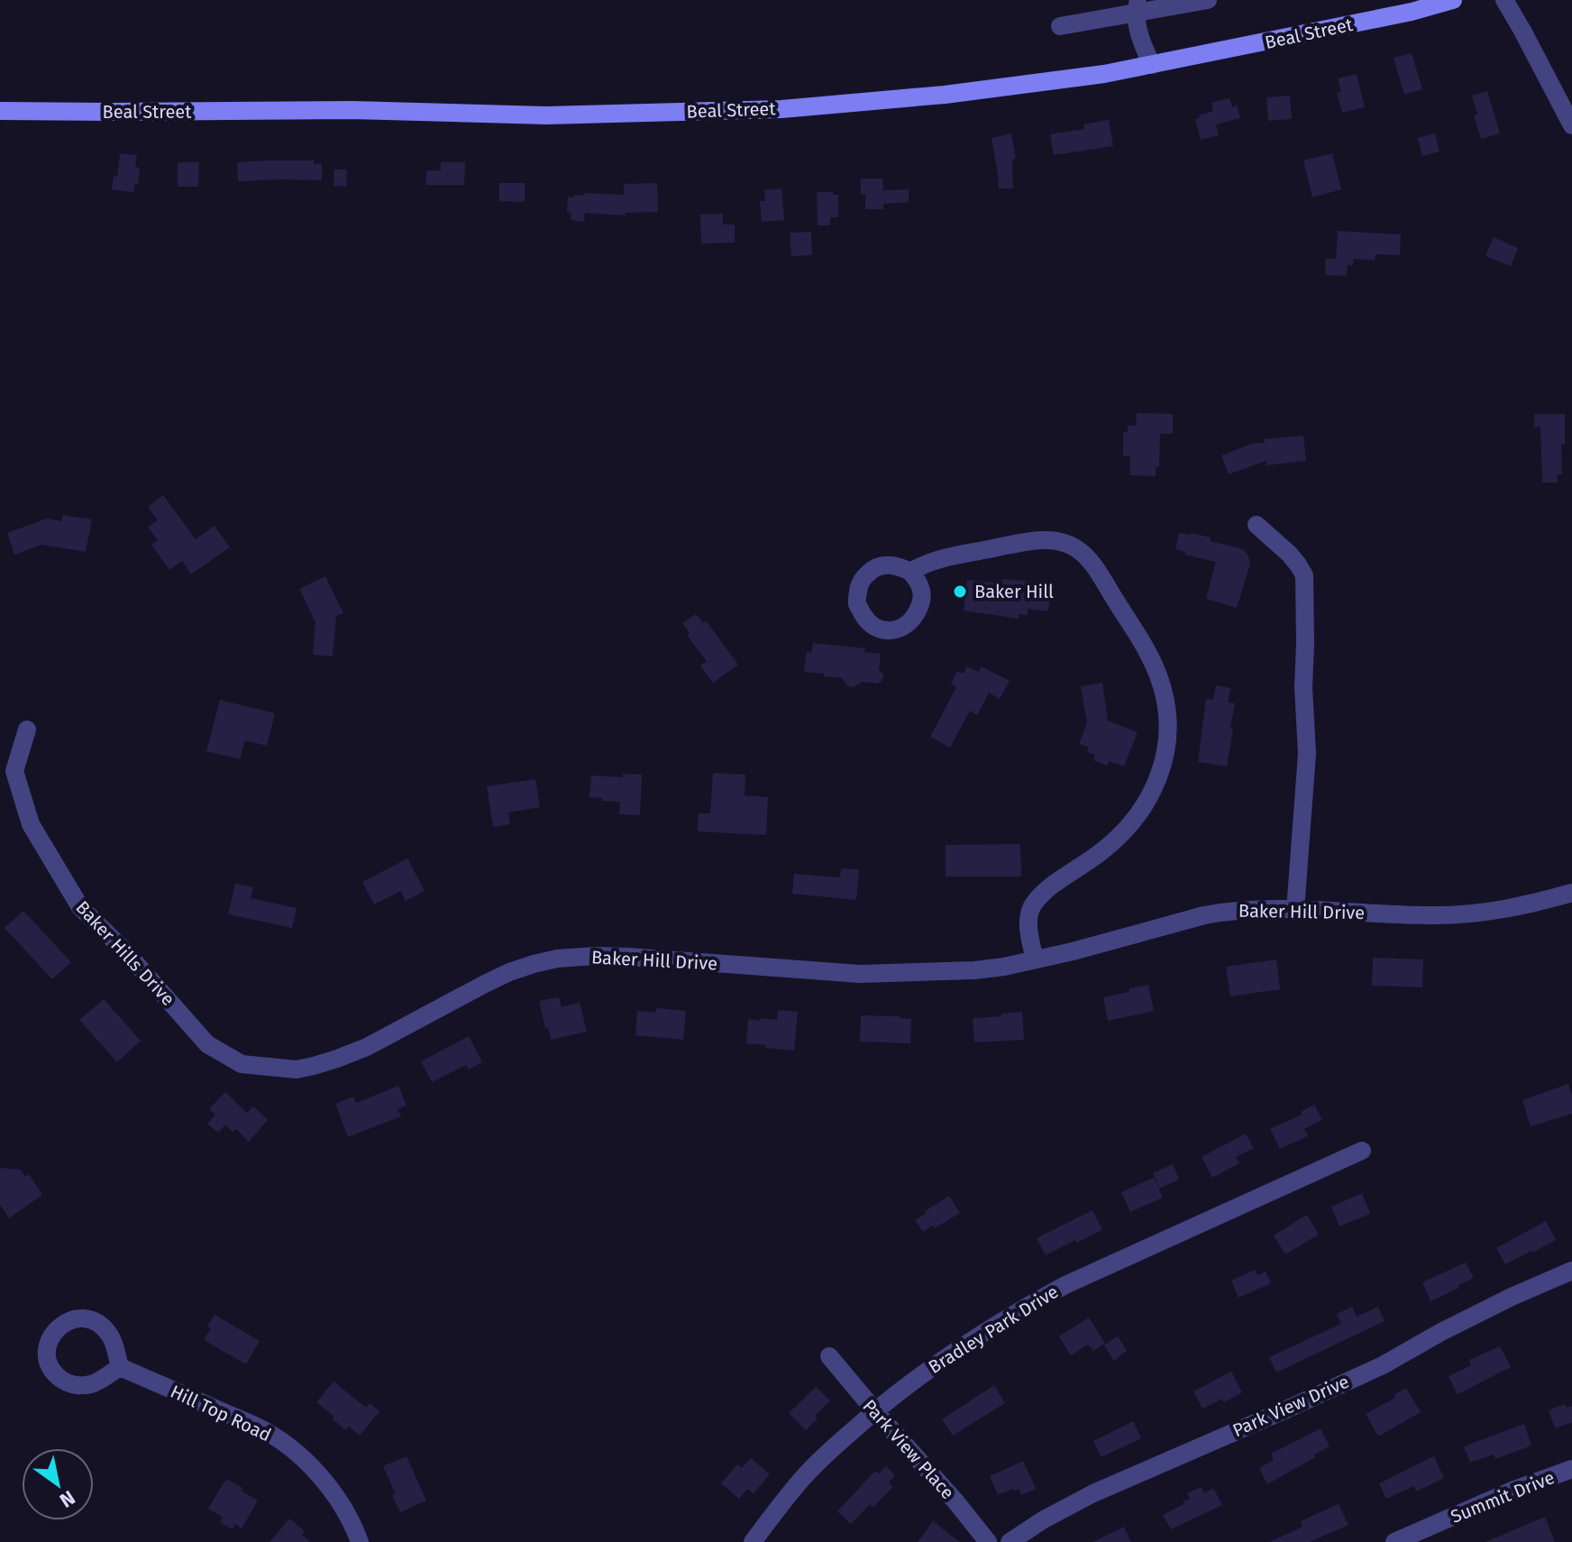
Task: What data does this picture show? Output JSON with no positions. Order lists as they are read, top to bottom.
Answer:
{
  "streets": {
    "street": [
      "Beal Street",
      "Baker Hill Drive",
      "Baker Hills Drive",
      "Bradley Park Drive",
      "Park View Drive",
      "Hill Top Road",
      "Park View Place",
      "Summit Drive"
    ]
  },
  "crossings": [
    ["Baker Hill Drive", "Baker Hills Drive"],
    ["Bradley Park Drive", "Park View Place"]
  ],
  "places": ["Baker Hill"],
  "north": "bottom right"
}
